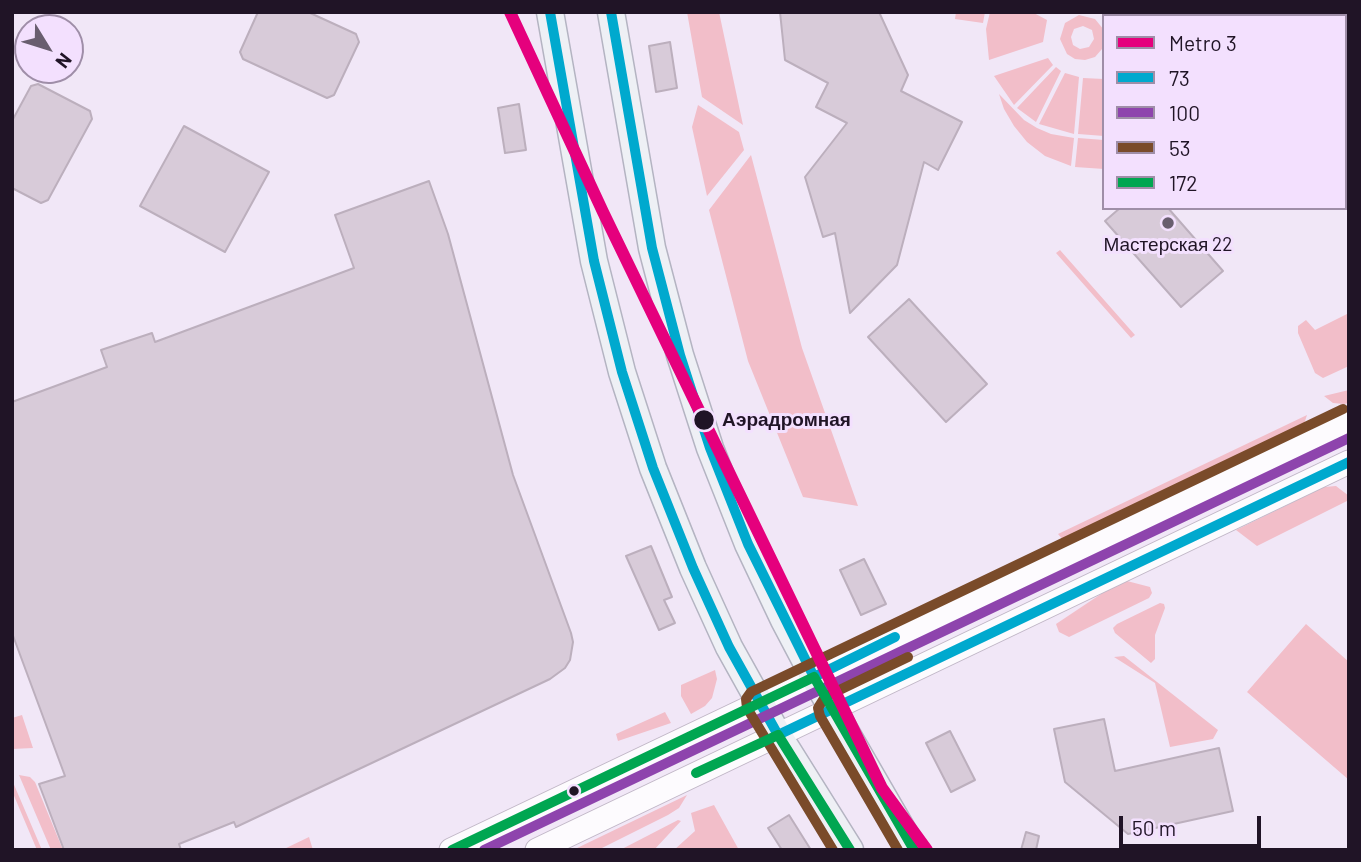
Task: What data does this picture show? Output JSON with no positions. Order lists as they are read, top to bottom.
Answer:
{
  "places": ["Мастерская 22", "Аэрадромная"],
  "lines": [
    "metro line 3",
    "transit line 73",
    "transit line 53",
    "transit line 100",
    "transit line 172"
  ],
  "legend": [
    "Metro 3",
    "73",
    "100",
    "53",
    "172"
  ],
  "scale_bar": "50 m",
  "north": "bottom right"
}
